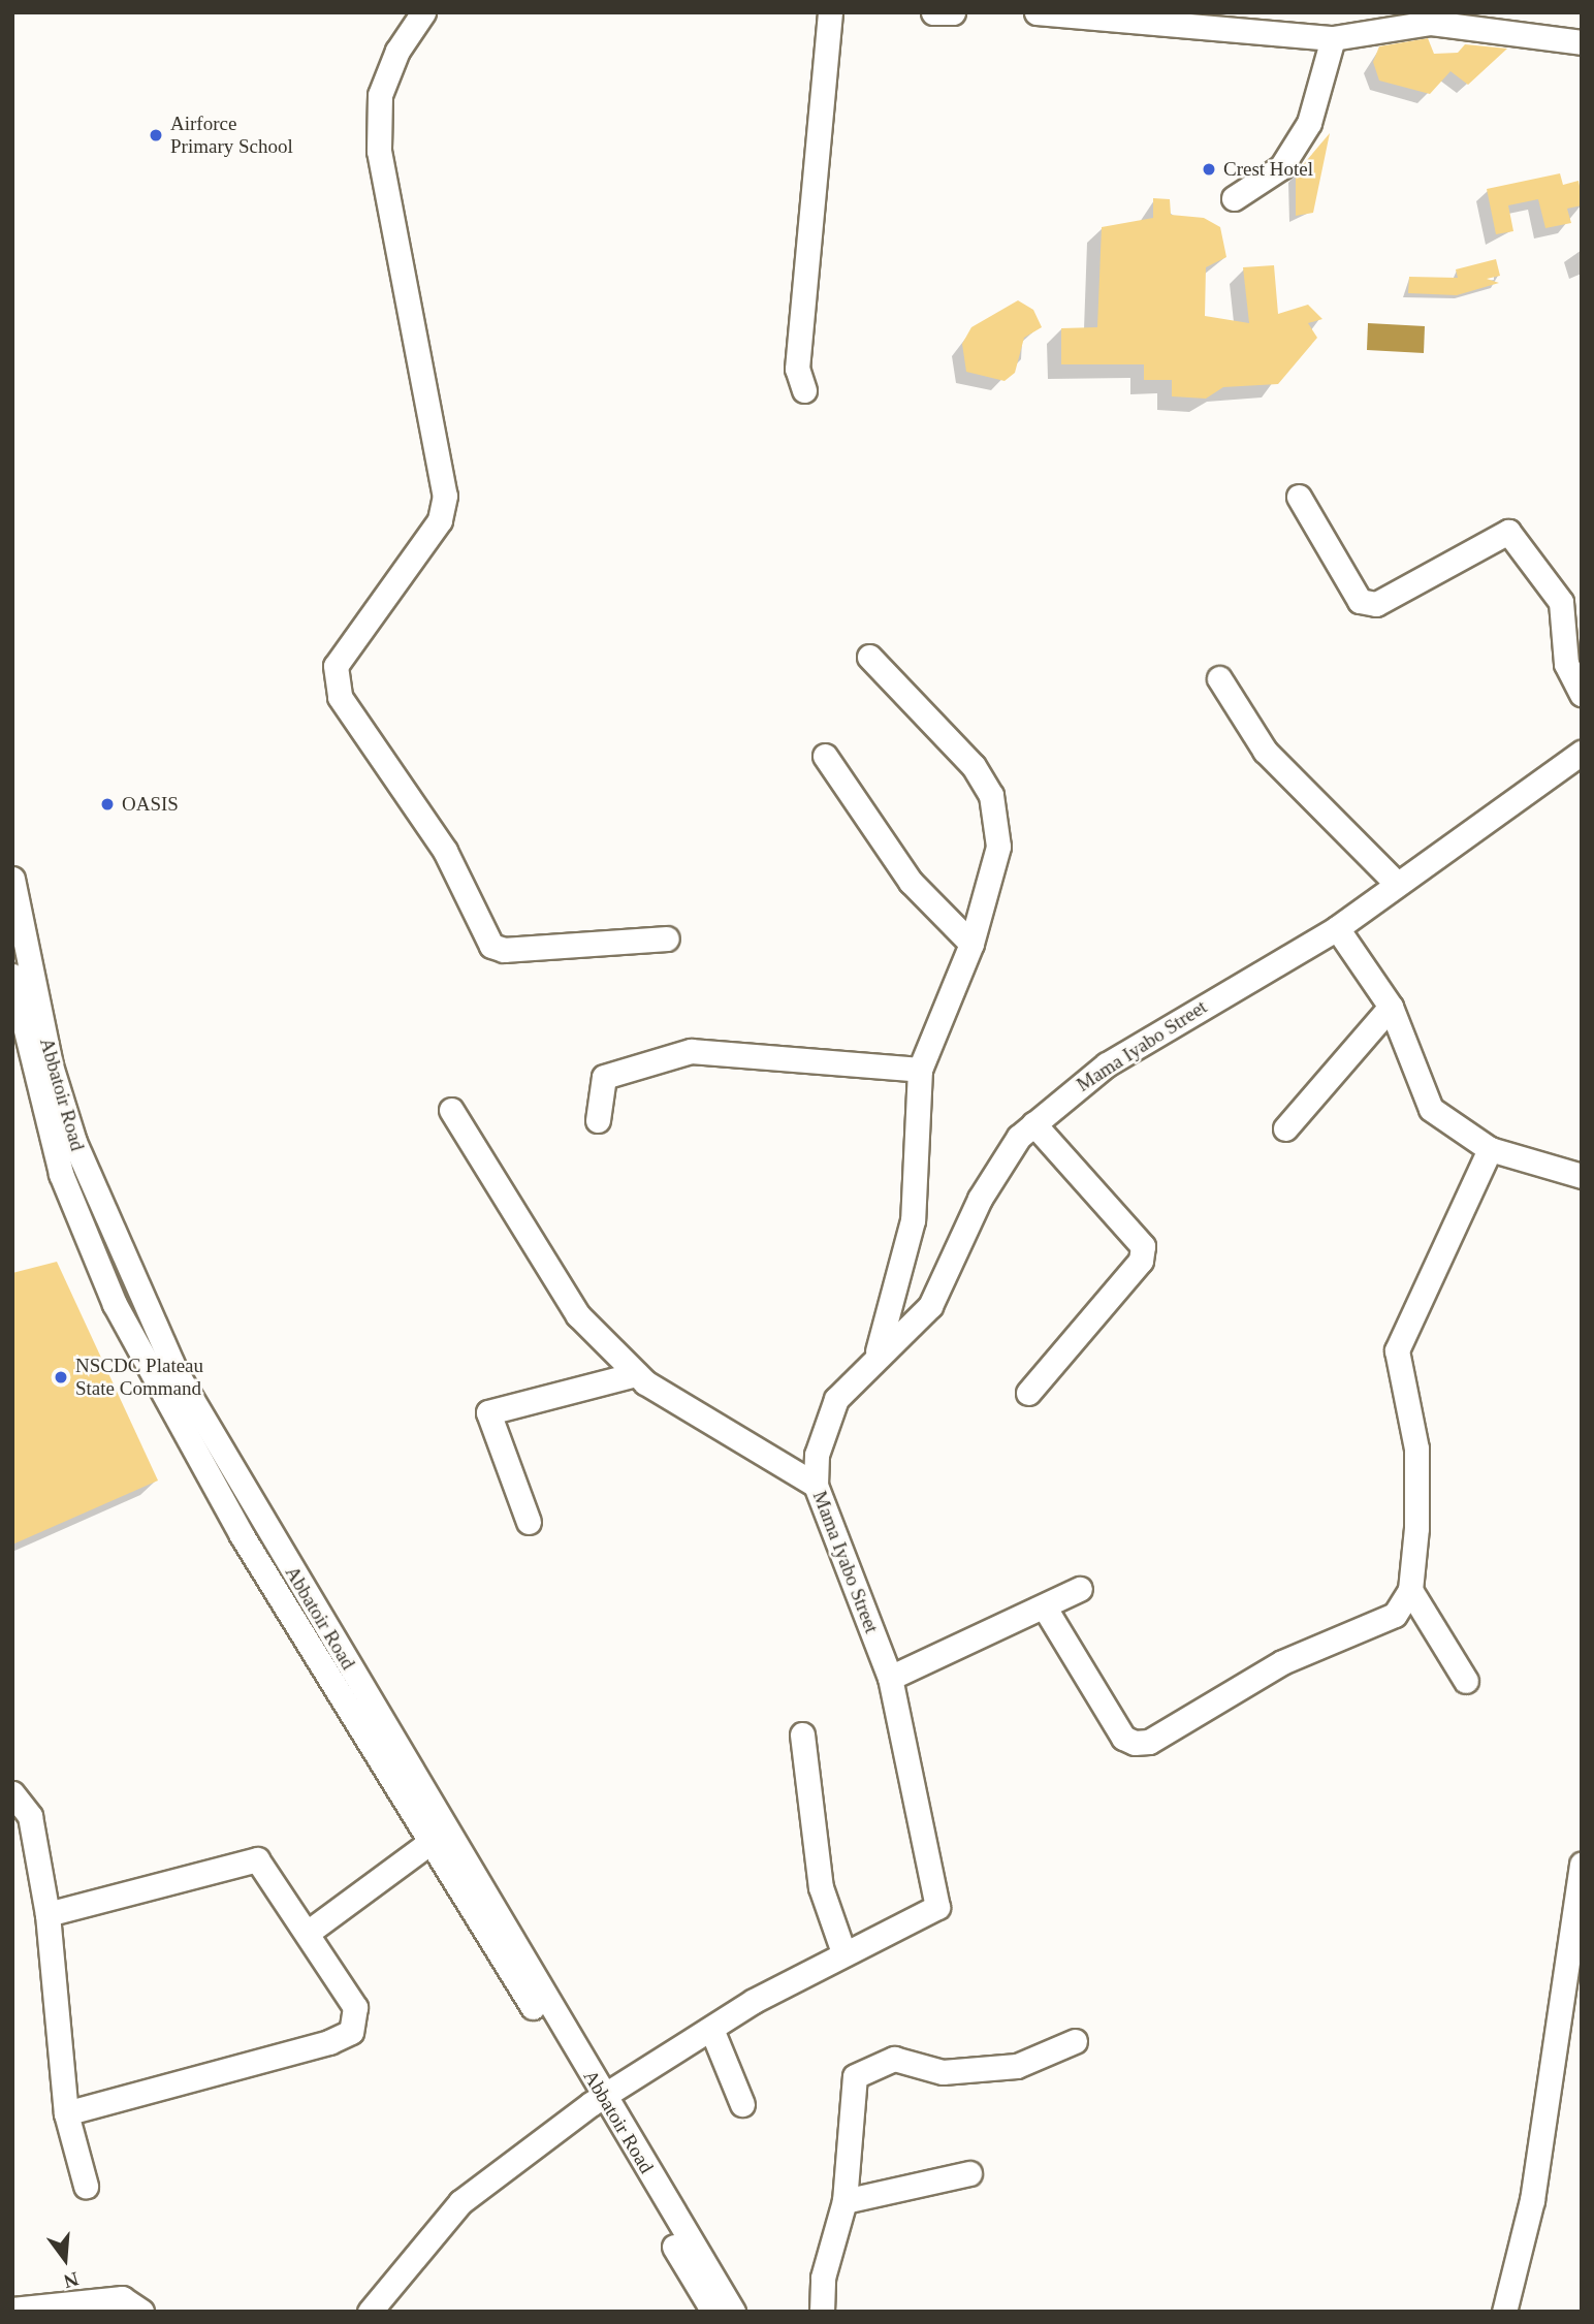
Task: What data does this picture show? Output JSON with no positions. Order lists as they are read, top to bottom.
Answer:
{
  "streets": {
    "street": ["Mama Iyabo Street", "Abbatoir Road"]
  },
  "crossings": [
    ["Mama Iyabo Street", "Abbatoir Road"]
  ],
  "places": [
    "Airforce Primary School",
    "Crest Hotel",
    "OASIS",
    "NSCDC Plateau State Command"
  ],
  "north": "bottom"
}
